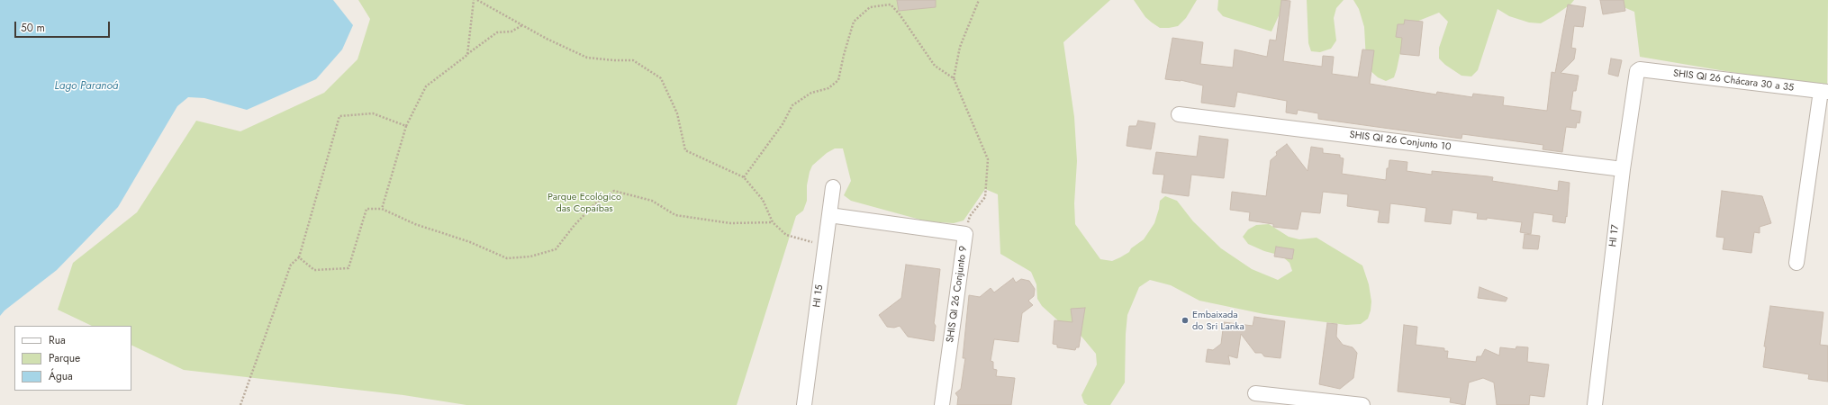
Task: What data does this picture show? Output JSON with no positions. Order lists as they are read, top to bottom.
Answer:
{
  "streets": {
    "street": [
      "SHIS QI 26 Chácara 30 a 35",
      "SHIS QI 26 Conjunto 10",
      "HI 17",
      "SHIS QI 26 Conjunto 9",
      "HI 15"
    ]
  },
  "crossings": [
    ["SHIS QI 26 Chácara 30 a 35", "HI 17"],
    ["SHIS QI 26 Conjunto 10", "HI 17"],
    ["SHIS QI 26 Conjunto 9", "HI 15"]
  ],
  "water": ["Lago Paranoá"],
  "parks": ["Parque Ecológico das Copaíbas"],
  "places": ["Embaixada do Sri Lanka"],
  "legend": ["Rua", "Parque", "Água"],
  "scale_bar": "50 m"
}
